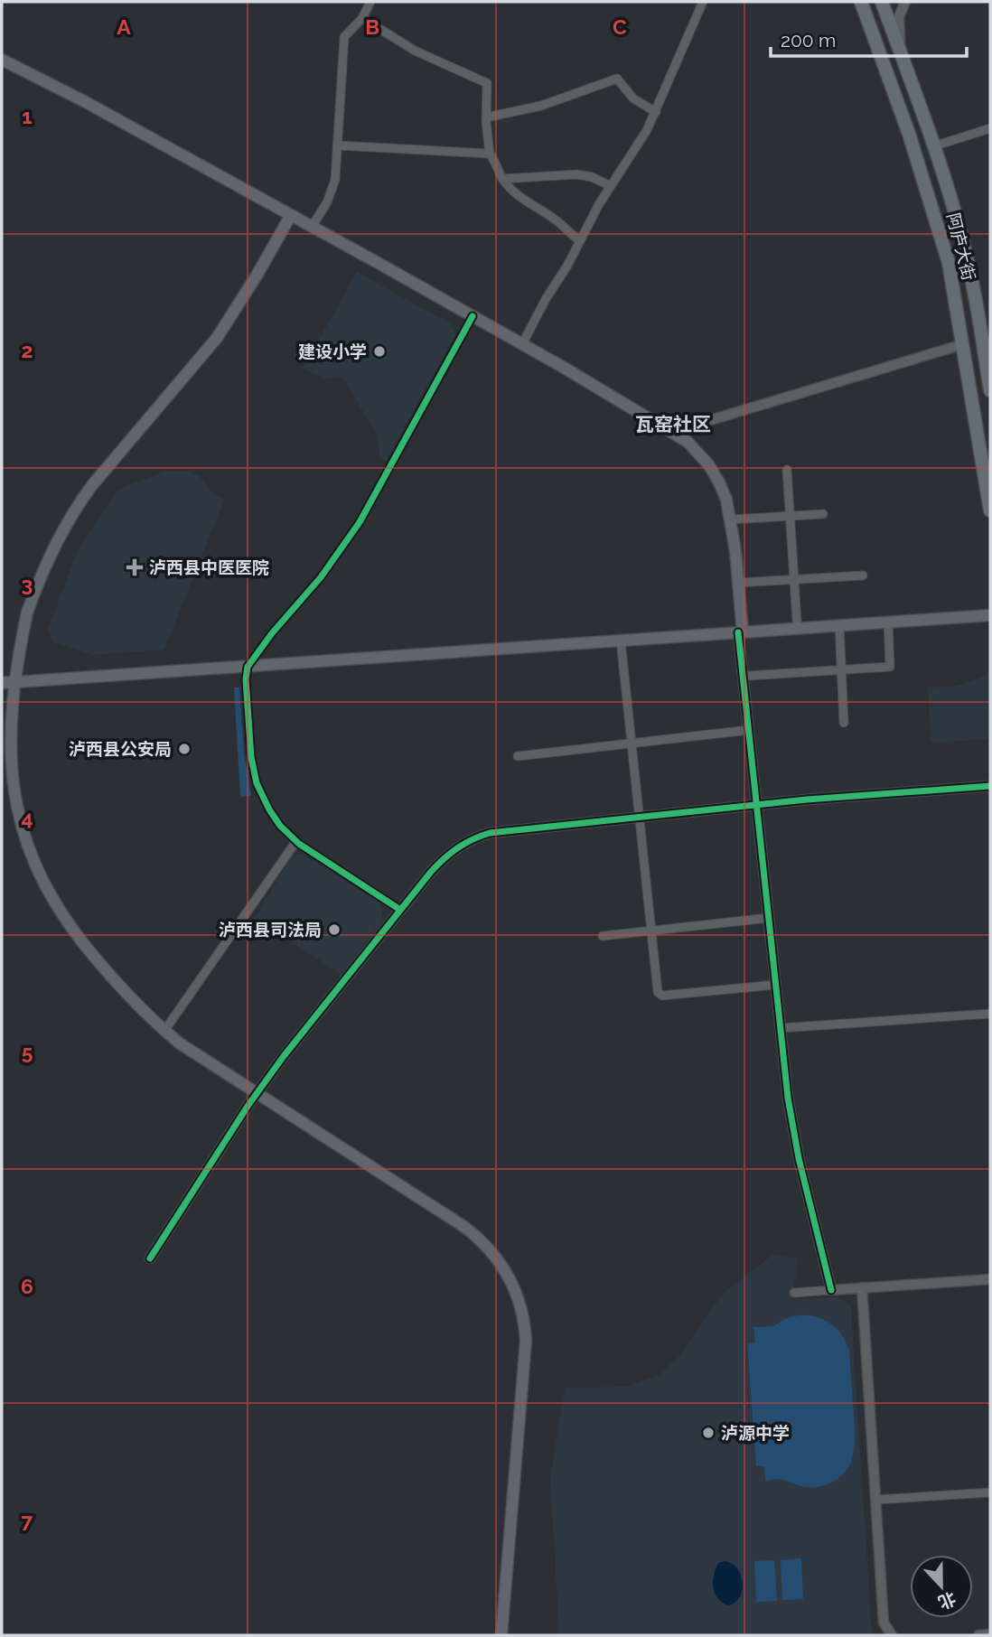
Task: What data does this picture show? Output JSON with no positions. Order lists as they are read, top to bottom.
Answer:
{
  "streets": {
    "highway": ["阿庐大街"]
  },
  "districts": ["瓦窑社区"],
  "places": {
    "other": [
      "建设小学",
      "泸西县公安局",
      "泸西县司法局",
      "泸源中学"
    ],
    "health": ["泸西县中医医院"]
  },
  "scale_bar": "200 m",
  "north": "bottom",
  "grid": {
    "columns": ["A", "B", "C"],
    "rows": [
      "1",
      "2",
      "3",
      "4",
      "5",
      "6",
      "7"
    ]
  }
}
